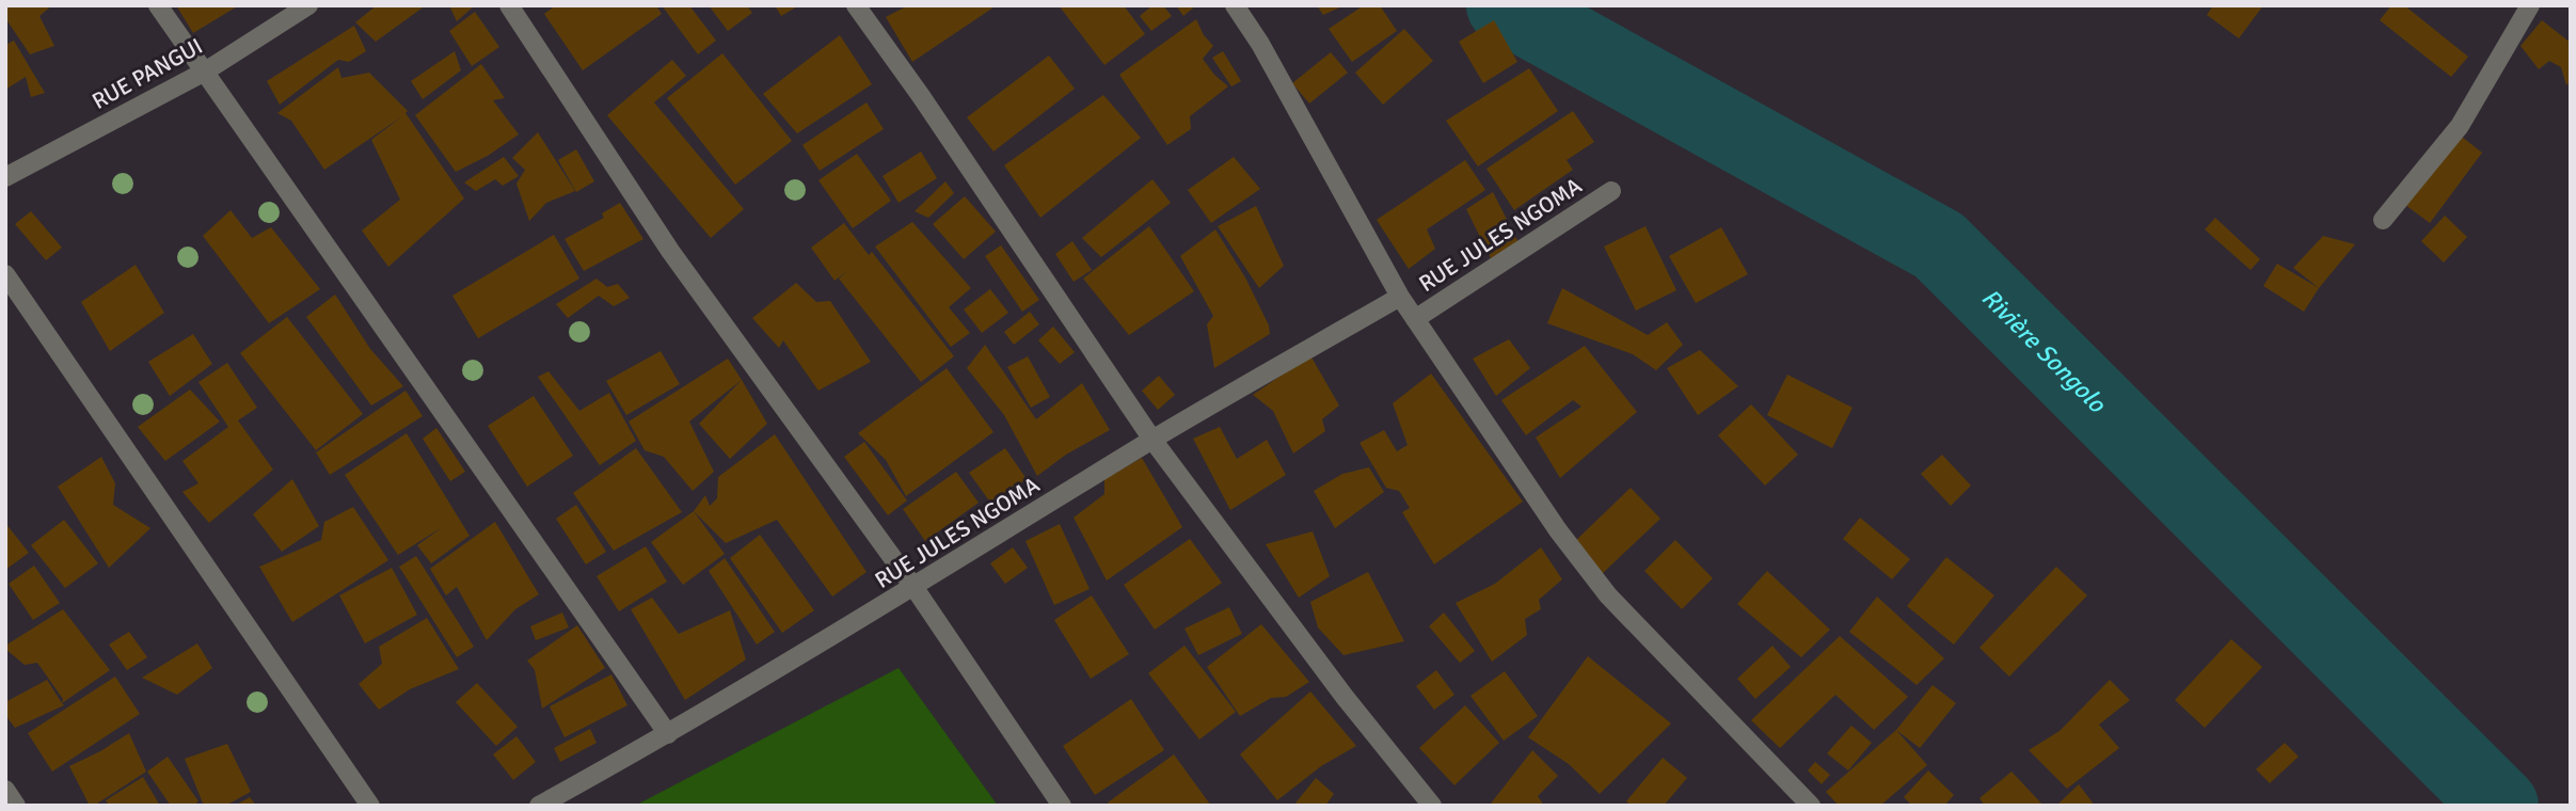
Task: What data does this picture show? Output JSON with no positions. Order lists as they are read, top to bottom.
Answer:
{
  "streets": {
    "street": ["RUE PANGUI", "RUE JULES NGOMA"]
  },
  "water": ["Rivière Songolo"]
}
